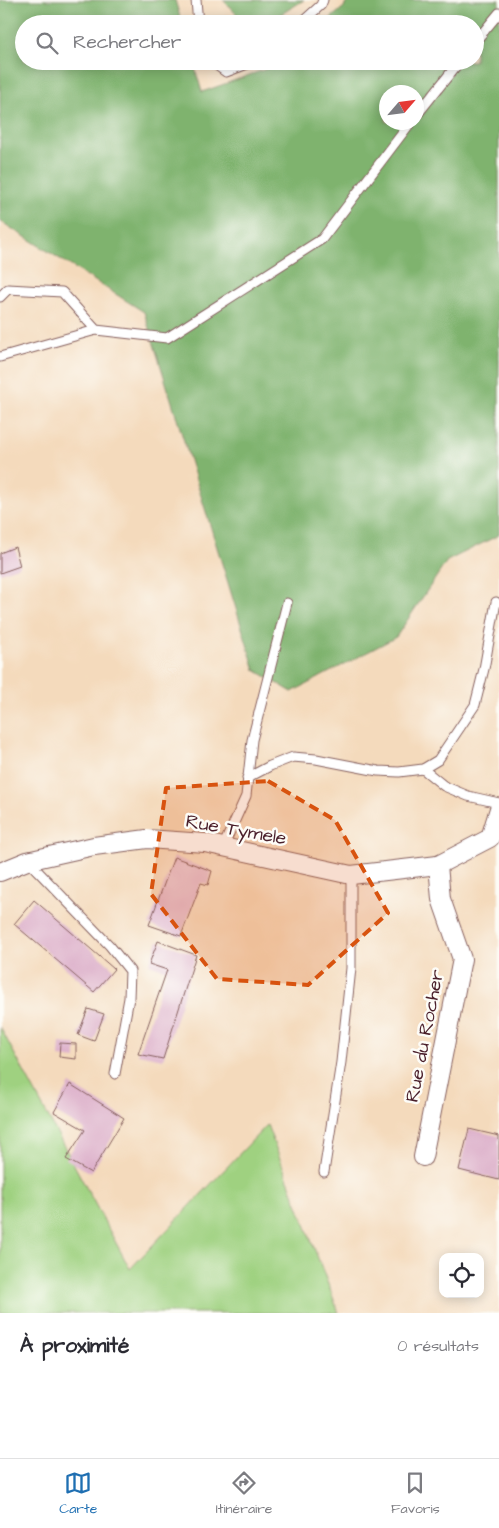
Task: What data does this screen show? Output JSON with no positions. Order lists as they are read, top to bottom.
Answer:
{
  "streets": {
    "street": ["Rue Tymele", "Rue du Rocher"]
  },
  "crossings": [
    ["Rue Tymele", "Rue du Rocher"]
  ],
  "north": "top right",
  "page": {
    "search": "Rechercher",
    "heading": ["À proximité", "0 résultats"],
    "nav": ["Carte", "Itinéraire", "Favoris"]
  }
}
